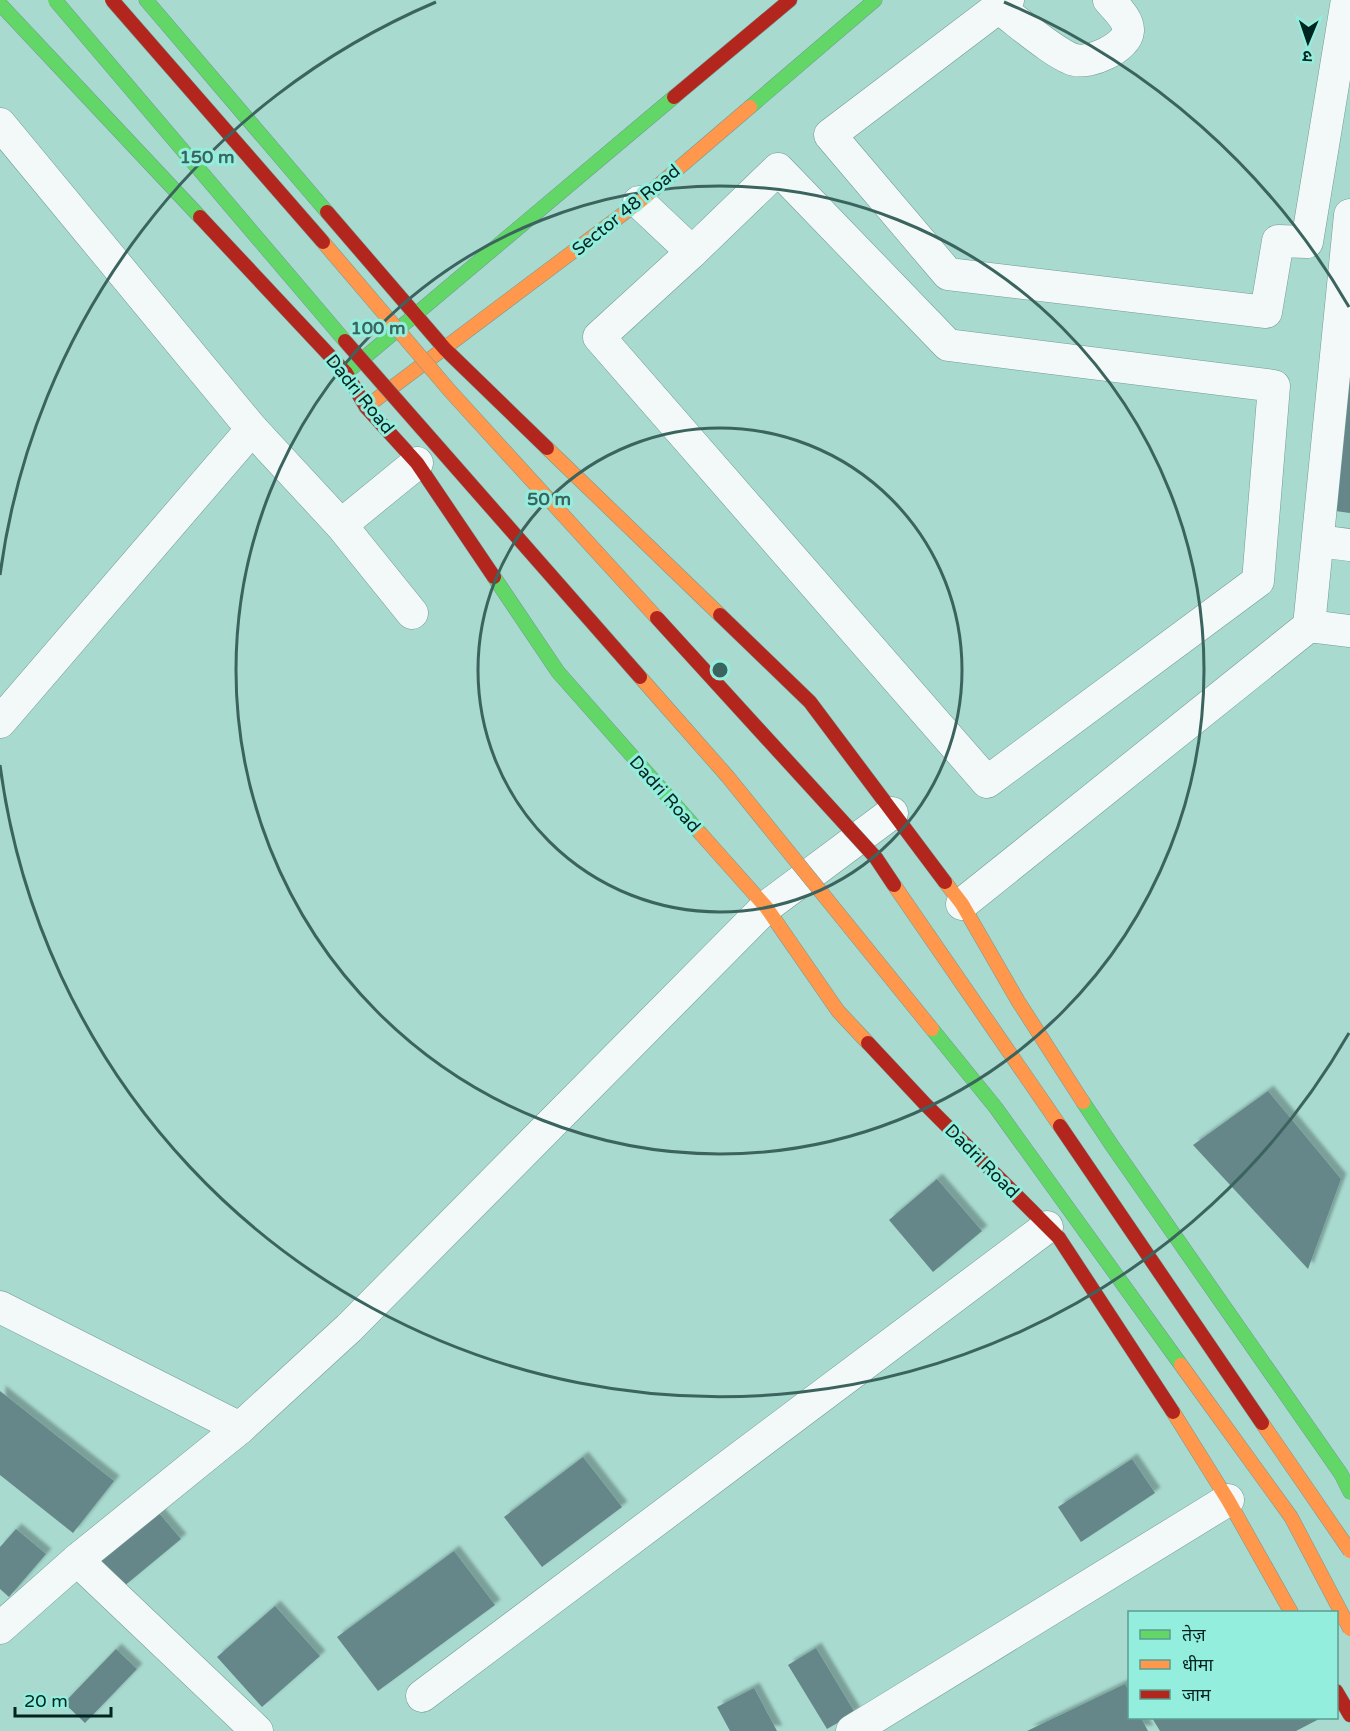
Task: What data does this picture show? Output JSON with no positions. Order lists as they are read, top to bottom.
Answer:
{
  "streets": {
    "street": ["Sector 48 Road", "Dadri Road"]
  },
  "crossings": [
    ["Sector 48 Road", "Dadri Road"]
  ],
  "legend": ["तेज़", "धीमा", "जाम"],
  "scale_bar": "20 m",
  "north": "bottom",
  "rings": ["150 m", "100 m", "50 m"]
}
